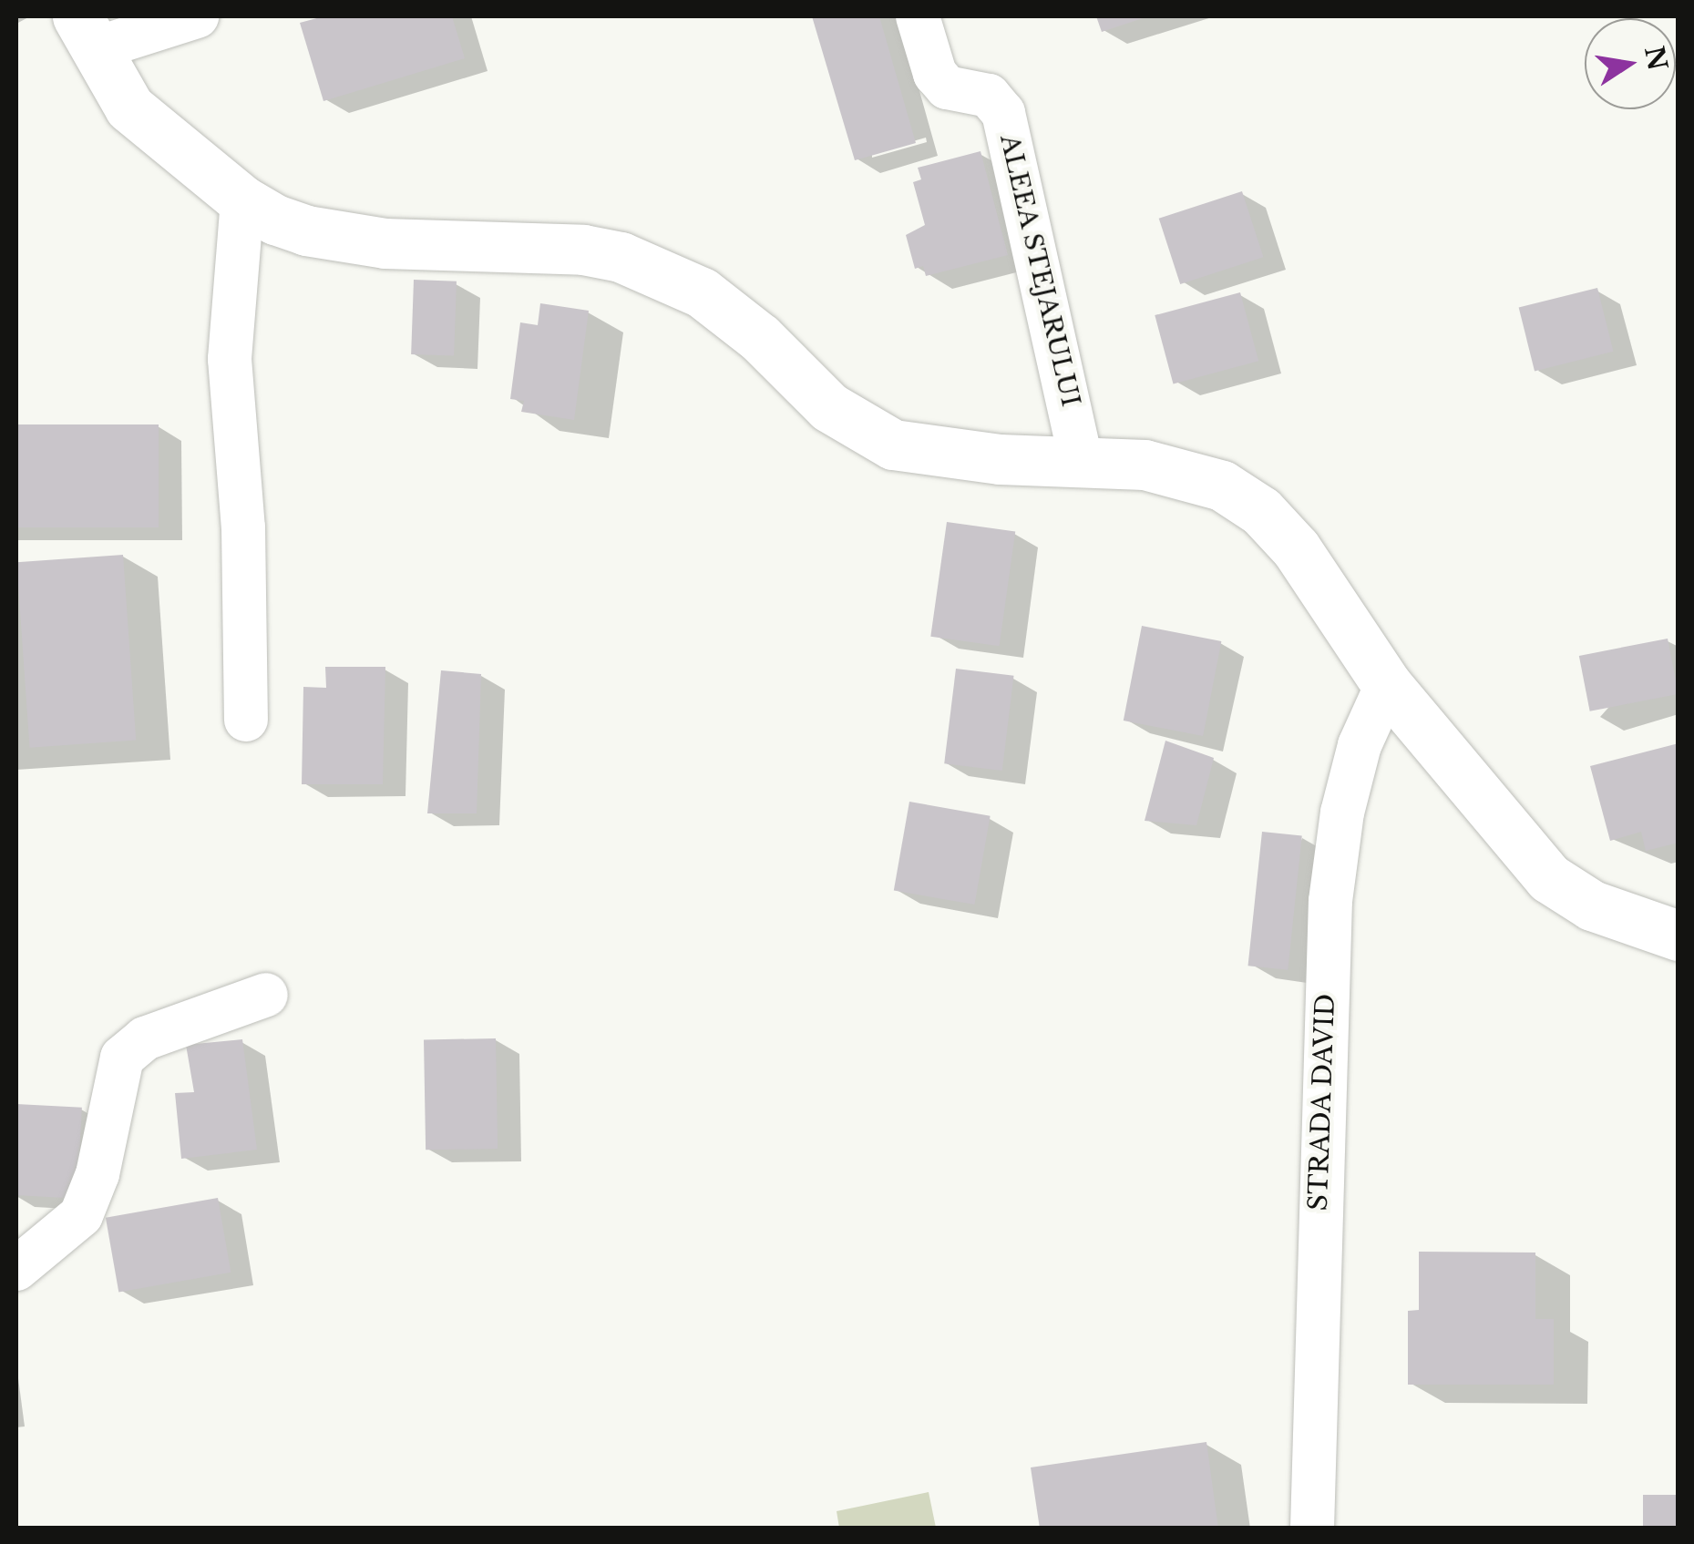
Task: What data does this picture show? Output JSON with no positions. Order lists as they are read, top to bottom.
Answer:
{
  "streets": {
    "street": ["ALEEA STEJARULUI", "STRADA DAVID"]
  },
  "north": "right"
}
